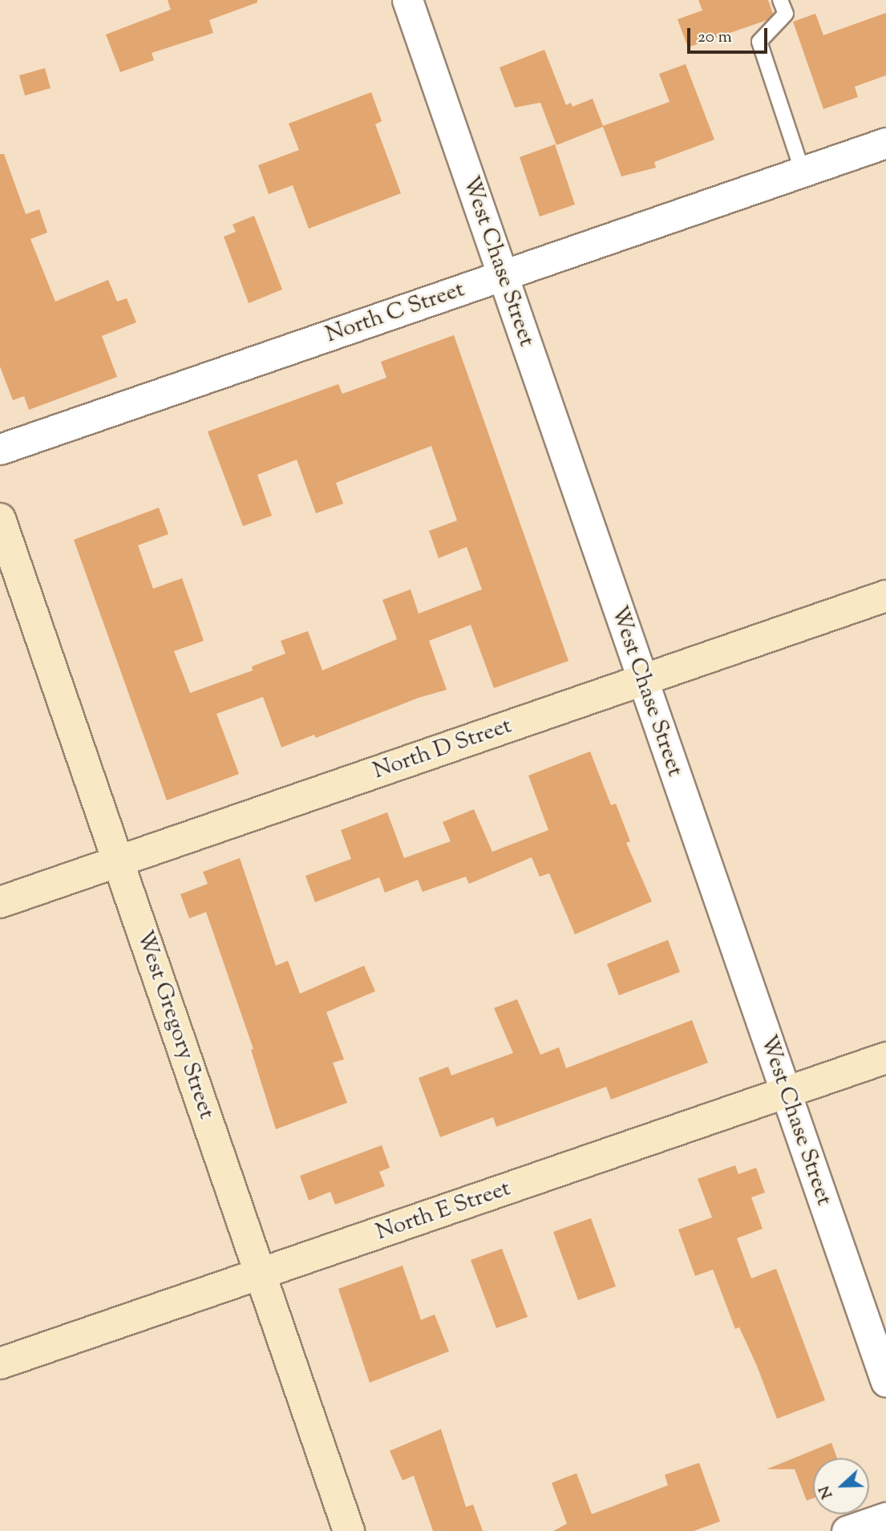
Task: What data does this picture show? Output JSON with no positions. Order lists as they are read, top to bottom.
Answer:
{
  "streets": {
    "street": [
      "West Chase Street",
      "North C Street",
      "North D Street",
      "West Gregory Street",
      "North E Street"
    ]
  },
  "crossings": [
    ["West Chase Street", "North C Street"],
    ["West Chase Street", "North D Street"],
    ["West Chase Street", "North E Street"],
    ["North D Street", "West Gregory Street"],
    ["West Gregory Street", "North E Street"]
  ],
  "scale_bar": "20 m",
  "north": "left"
}
